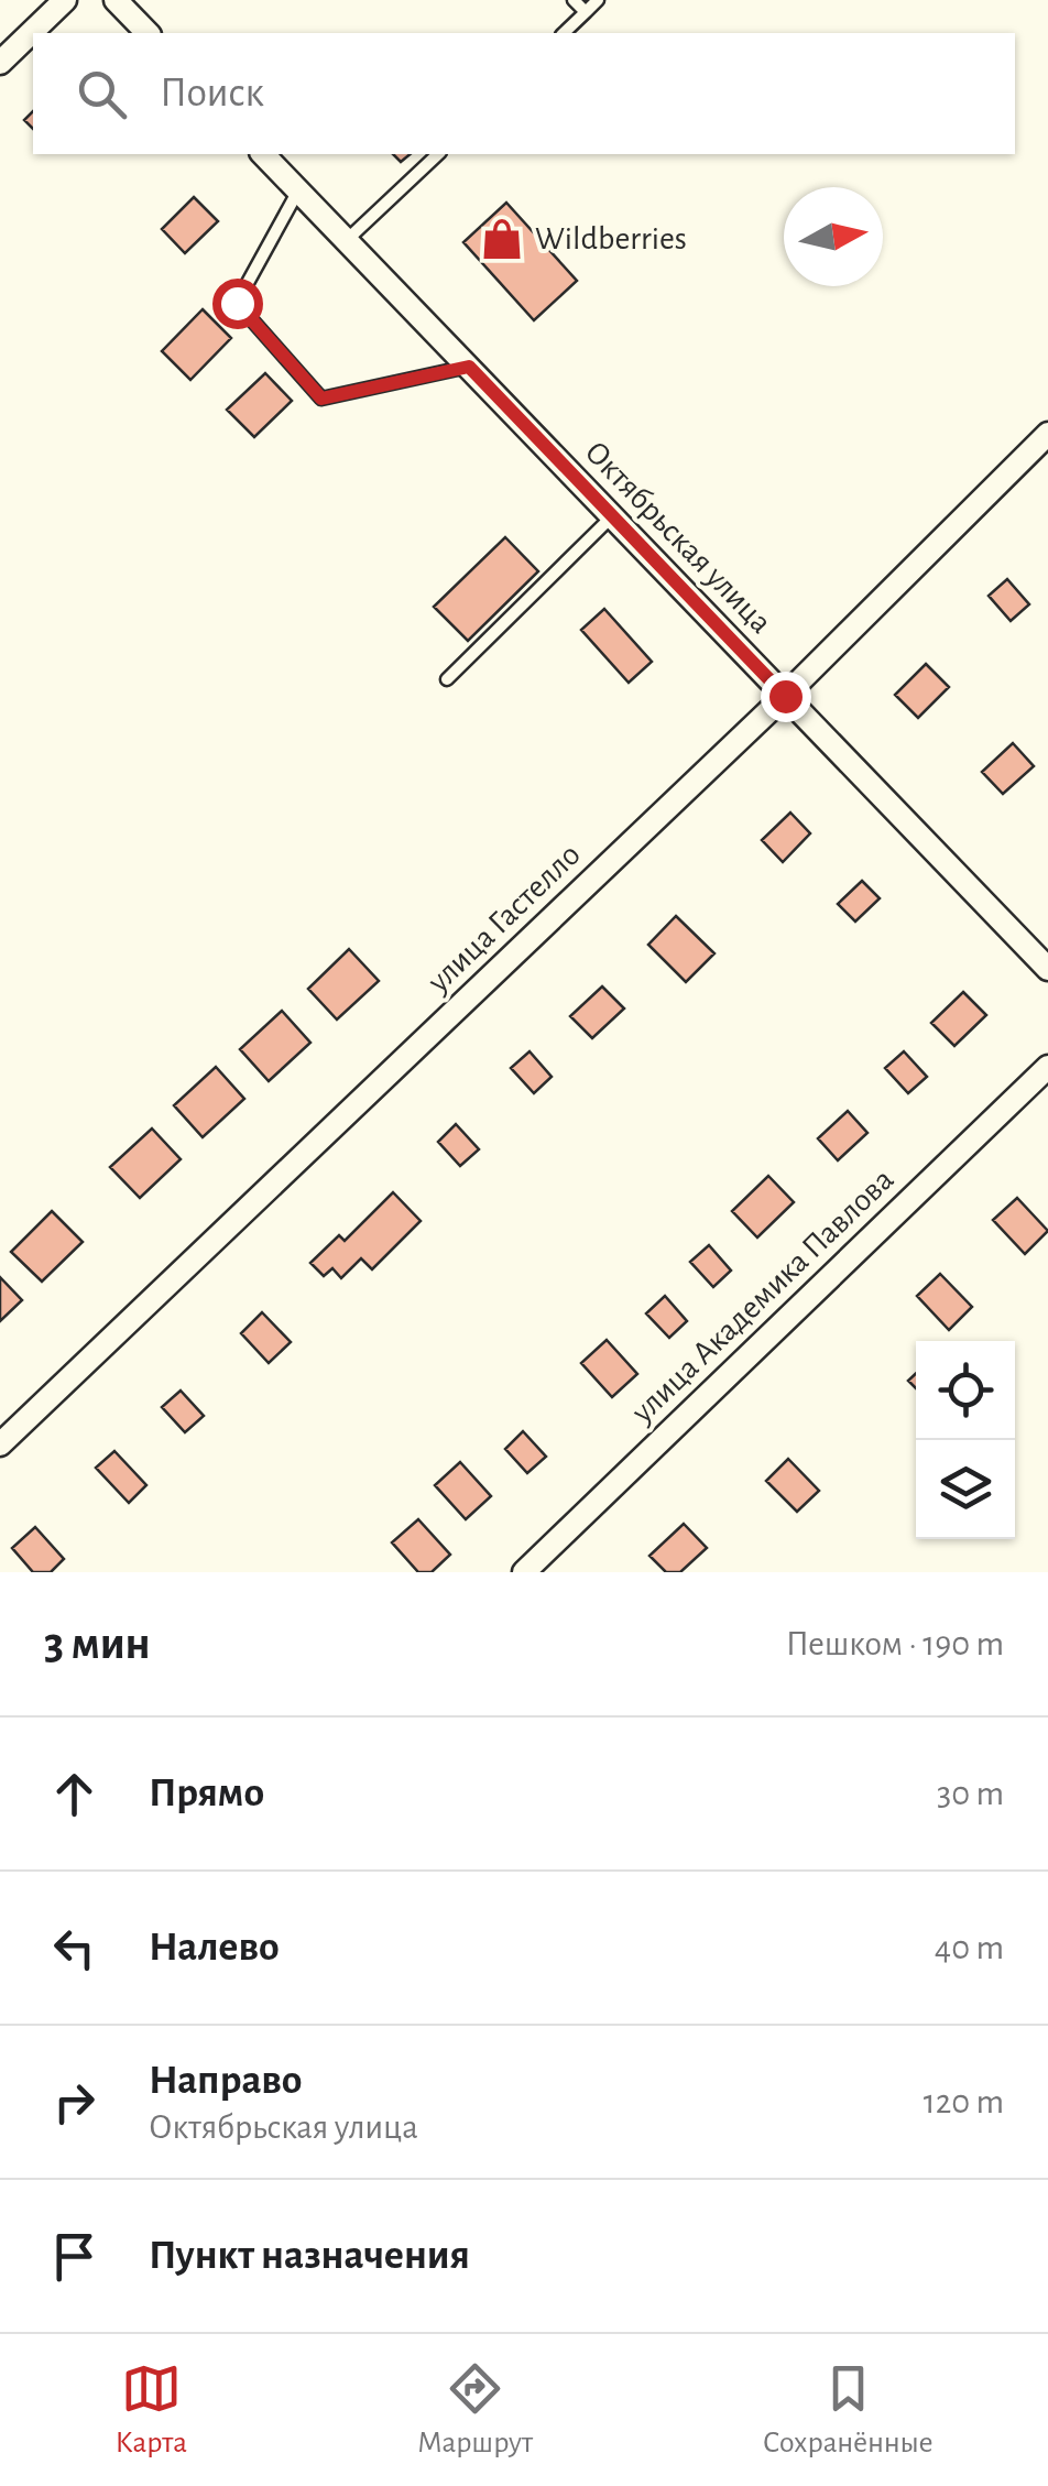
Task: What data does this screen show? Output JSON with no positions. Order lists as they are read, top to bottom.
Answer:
{
  "streets": {
    "street": ["Октябрьская улица", "улица Гастелло", "улица Академика Павлова"]
  },
  "crossings": [
    ["Октябрьская улица", "улица Гастелло"]
  ],
  "places": {
    "shop": ["Wildberries"]
  },
  "north": "right",
  "page": {
    "search": "Поиск",
    "heading": ["3 мин", "Пешком · 190 m"],
    "list": [
      ["Прямо", "30 m"],
      ["Налево", "40 m"],
      ["Направо", "Октябрьская улица", "120 m"],
      "Пункт назначения"
    ],
    "nav": ["Карта", "Маршрут", "Сохранённые"]
  }
}
